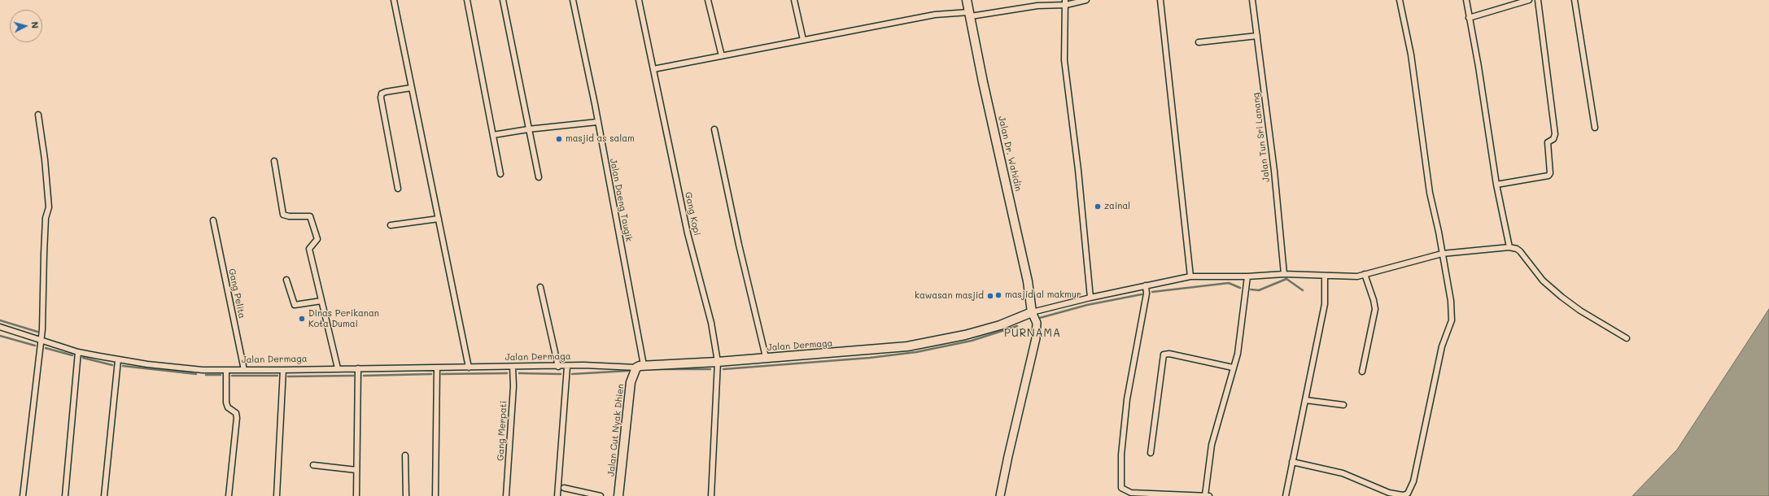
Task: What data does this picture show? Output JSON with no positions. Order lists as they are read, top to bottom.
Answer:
{
  "streets": {
    "main road": ["Jalan Dr. Wahidin", "Jalan Dermaga", "Jalan Cut Nyak Dhien"],
    "street": [
      "Jalan Tun Sri Lanang",
      "Jalan Daeng Taugik",
      "Gang Kopi",
      "Gang Pelita",
      "Gang Merpati"
    ]
  },
  "crossings": [
    ["Jalan Dr. Wahidin", "Jalan Dermaga"],
    ["Jalan Daeng Taugik", "Jalan Dermaga"],
    ["Jalan Daeng Taugik", "Jalan Cut Nyak Dhien"],
    ["Gang Kopi", "Jalan Dermaga"],
    ["Gang Pelita", "Jalan Dermaga"],
    ["Jalan Dermaga", "Jalan Cut Nyak Dhien"],
    ["Jalan Dermaga", "Gang Merpati"]
  ],
  "districts": ["PURNAMA"],
  "places": [
    "masjid as salam",
    "zainal",
    "masjid al makmur",
    "kawasan masjid",
    "Dinas Perikanan Kota Dumai"
  ],
  "north": "right"
}
